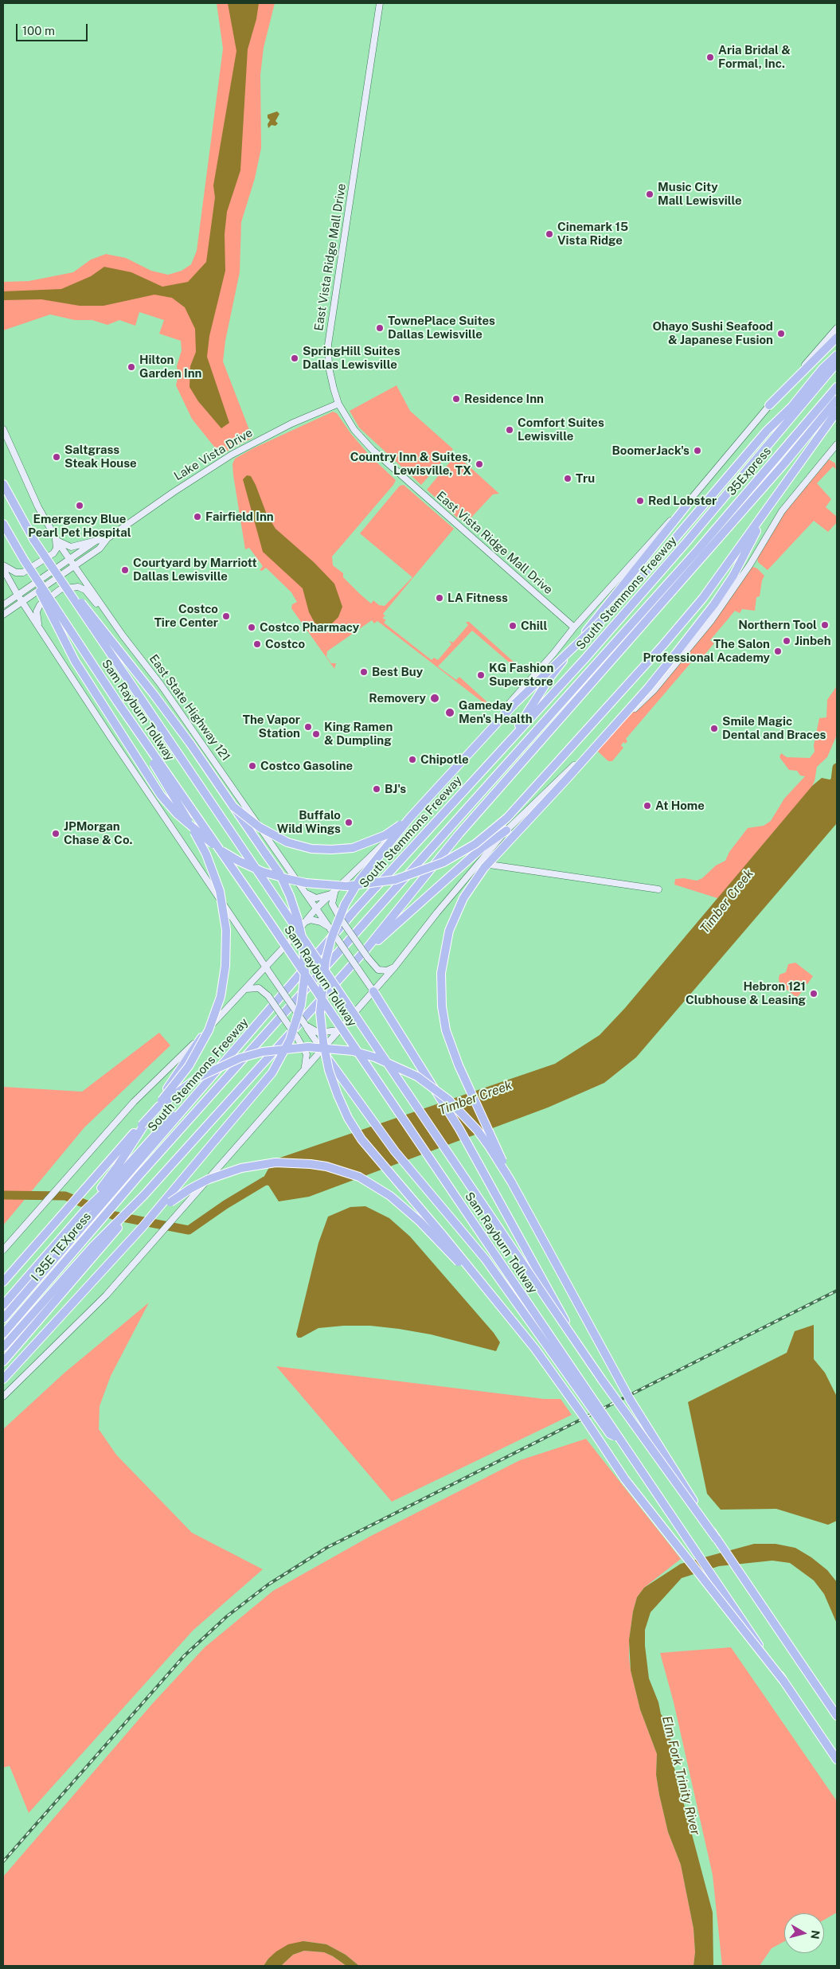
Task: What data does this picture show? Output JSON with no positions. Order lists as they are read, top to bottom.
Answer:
{
  "streets": {
    "highway": [
      "35Express",
      "South Stemmons Freeway",
      "Sam Rayburn Tollway",
      "I 35E TEXpress"
    ],
    "main road": ["East Vista Ridge Mall Drive", "Lake Vista Drive", "East State Highway 121"]
  },
  "crossings": [
    ["East Vista Ridge Mall Drive", "Lake Vista Drive"],
    ["East Vista Ridge Mall Drive", "South Stemmons Freeway"],
    ["Lake Vista Drive", "East State Highway 121"],
    ["35Express", "South Stemmons Freeway"],
    ["35Express", "I 35E TEXpress"],
    ["South Stemmons Freeway", "East State Highway 121"],
    ["South Stemmons Freeway", "I 35E TEXpress"]
  ],
  "water": ["Timber Creek", "Elm Fork Trinity River"],
  "places": [
    "Aria Bridal & Formal, Inc.",
    "Music City Mall Lewisville",
    "Cinemark 15 Vista Ridge",
    "TownePlace Suites Dallas Lewisville",
    "Ohayo Sushi Seafood & Japanese Fusion",
    "SpringHill Suites Dallas Lewisville",
    "Hilton Garden Inn",
    "Residence Inn",
    "Comfort Suites Lewisville",
    "BoomerJack's",
    "Saltgrass Steak House",
    "Country Inn & Suites, Lewisville, TX",
    "Tru",
    "Red Lobster",
    "Emergency Blue Pearl Pet Hospital",
    "Fairfield Inn",
    "Courtyard by Marriott Dallas Lewisville",
    "LA Fitness",
    "Costco Tire Center",
    "Northern Tool",
    "Chill",
    "Costco Pharmacy",
    "Jinbeh",
    "Costco",
    "The Salon Professional Academy",
    "Best Buy",
    "KG Fashion Superstore",
    "Removery",
    "Gameday Men's Health",
    "The Vapor Station",
    "Smile Magic Dental and Braces",
    "King Ramen & Dumpling",
    "Chipotle",
    "Costco Gasoline",
    "BJ's",
    "At Home",
    "Buffalo Wild Wings",
    "JPMorgan Chase & Co.",
    "Hebron 121 Clubhouse & Leasing"
  ],
  "scale_bar": "100 m",
  "north": "right"
}
